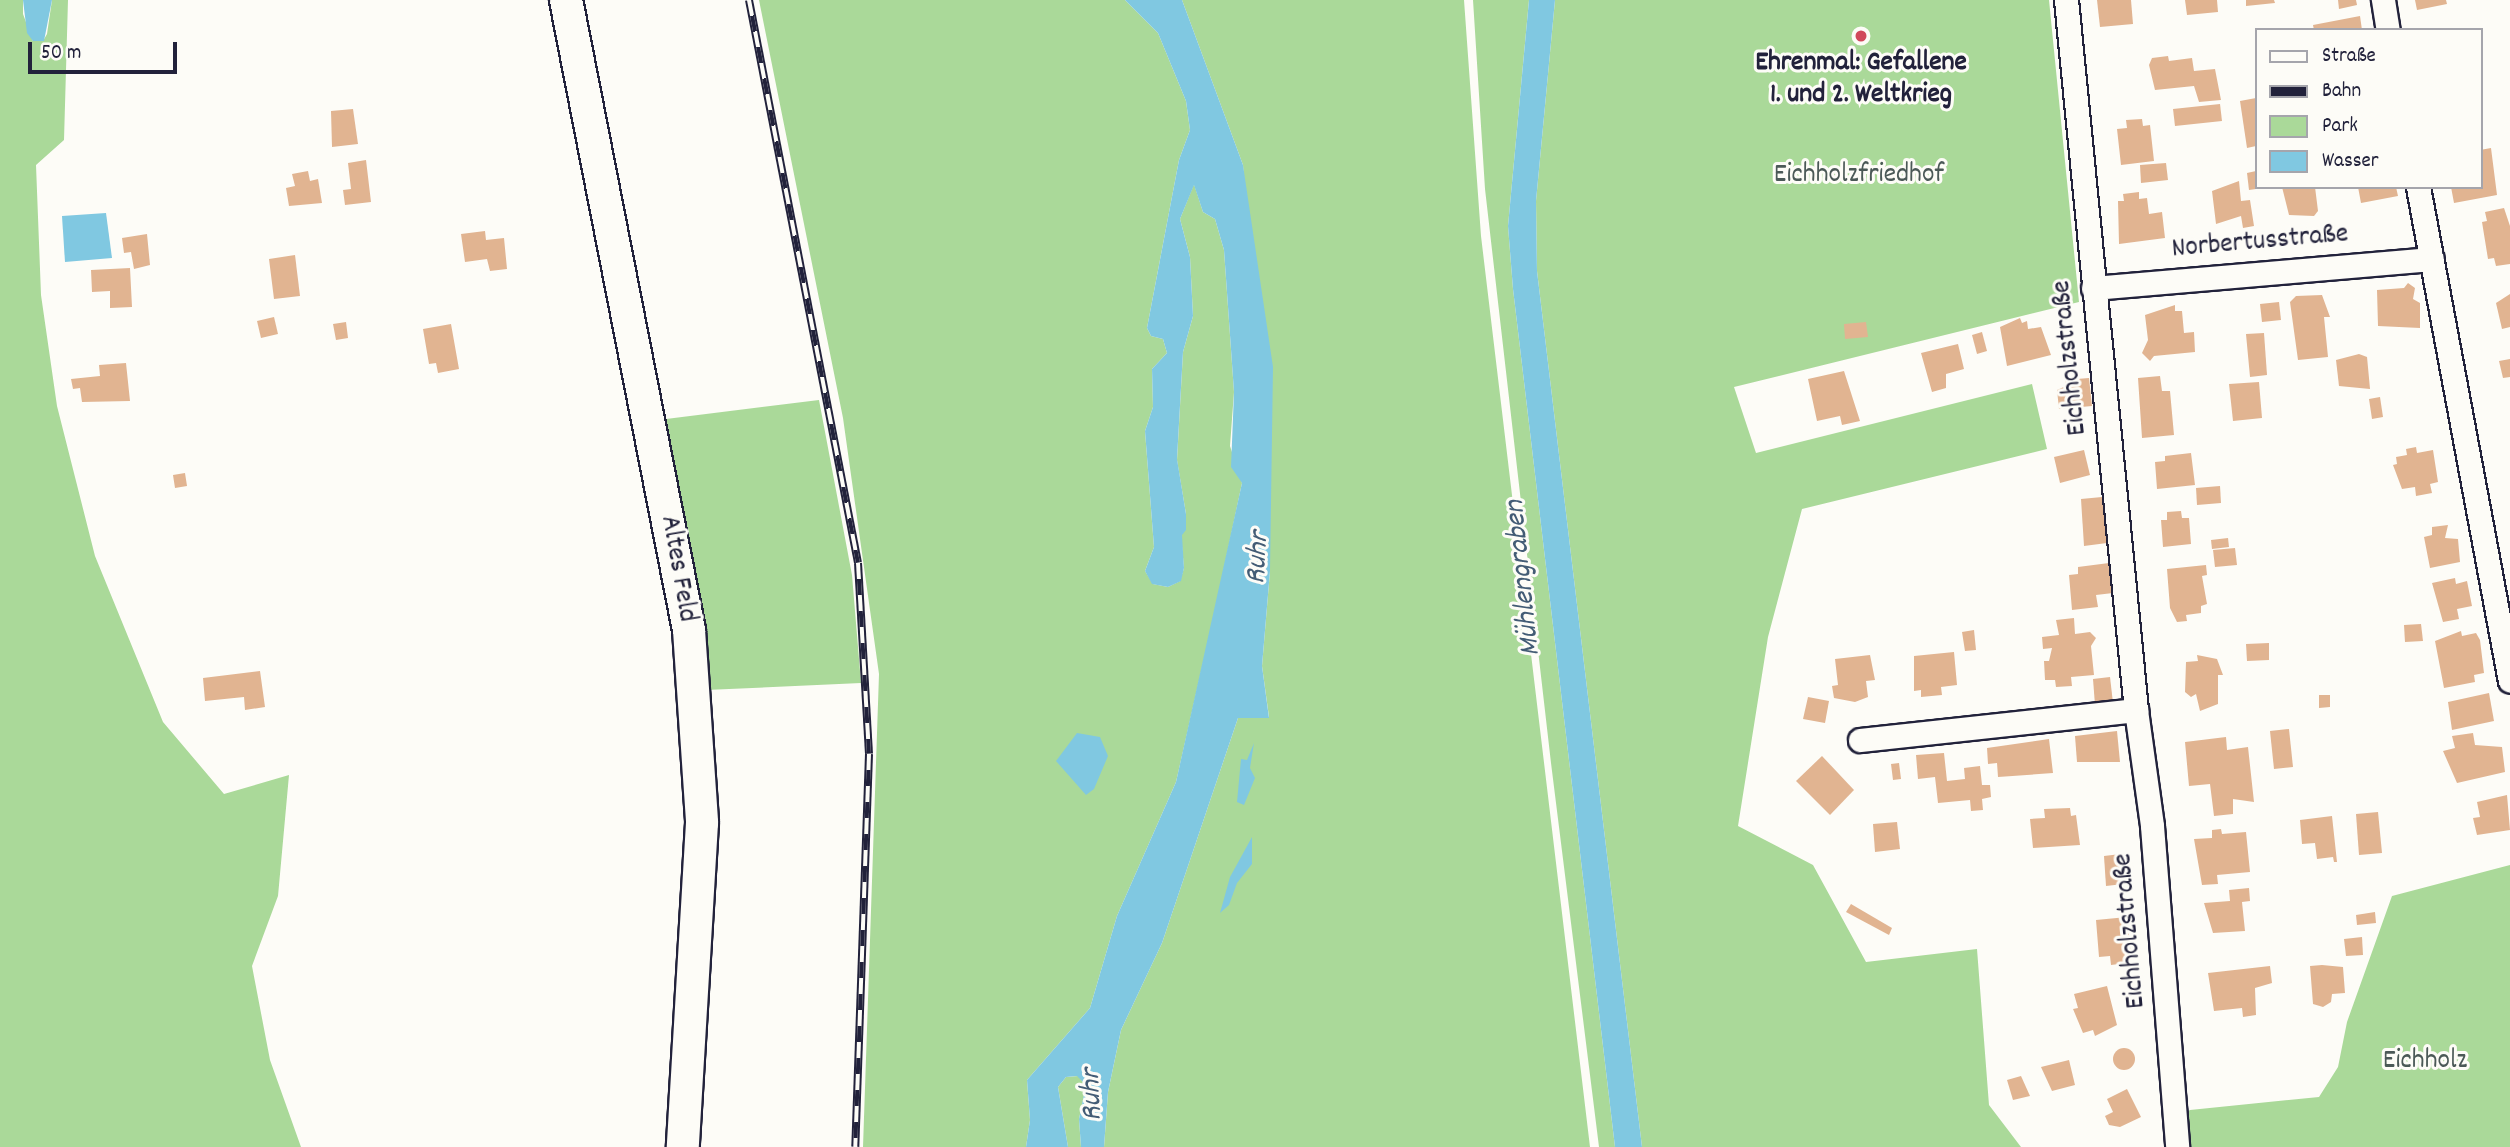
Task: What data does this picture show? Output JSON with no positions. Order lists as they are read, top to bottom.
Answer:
{
  "streets": {
    "main road": ["Altes Feld"],
    "street": ["Norbertusstraße", "Eichholzstraße"]
  },
  "crossings": [
    ["Norbertusstraße", "Eichholzstraße"]
  ],
  "water": ["Ruhr", "Mühlengraben"],
  "parks": ["Eichholzfriedhof", "Eichholz"],
  "places": ["Ehrenmal: Gefallene 1. und 2. Weltkrieg"],
  "legend": [
    "Straße",
    "Bahn",
    "Park",
    "Wasser"
  ],
  "scale_bar": "50 m"
}
